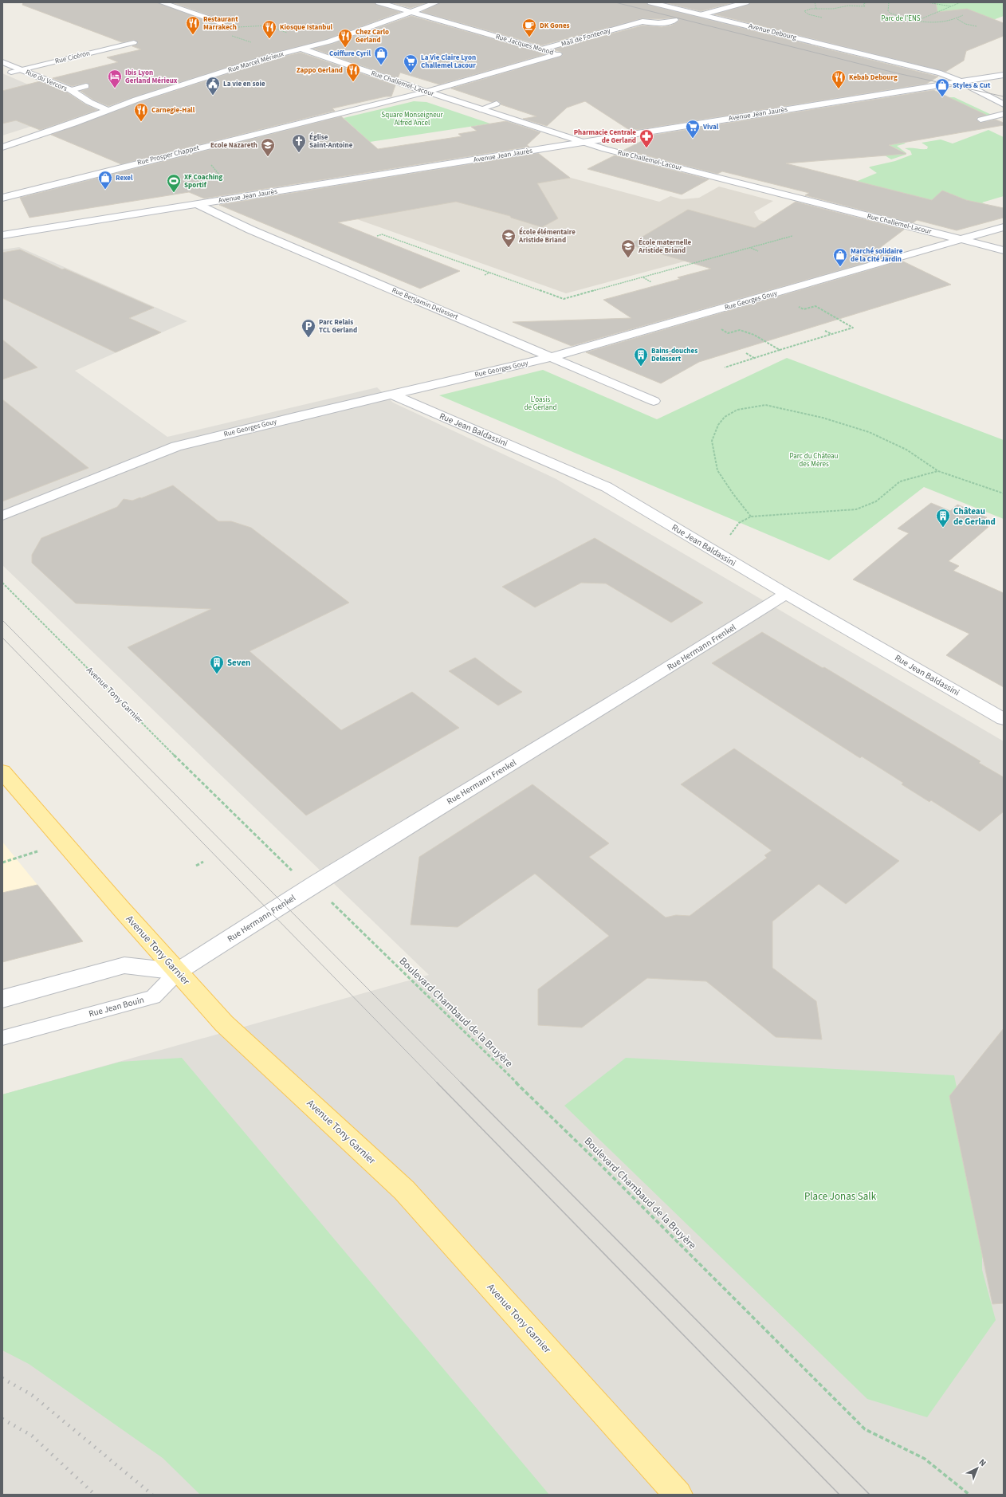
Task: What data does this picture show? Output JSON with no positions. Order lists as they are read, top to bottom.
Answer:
{
  "streets": {
    "main road": ["Avenue Tony Garnier"],
    "street": [
      "Avenue Debourg",
      "Mail de Fontenay",
      "Rue Jacques Monod",
      "Rue Marcel Mérieux",
      "Rue du Vercors",
      "Rue Challemel-Lacour",
      "Avenue Jean Jaurès",
      "Rue Prosper Chappet",
      "Rue Georges Gouy",
      "Rue Benjamin Delessert",
      "Rue Jean Baldassini",
      "Rue Hermann Frenkel"
    ],
    "lane": ["Rue Cicéron", "Rue Jean Bouin"],
    "path": ["Boulevard Chambaud de la Bruyère"]
  },
  "crossings": [
    ["Avenue Debourg", "Avenue Jean Jaurès"],
    ["Mail de Fontenay", "Rue Jacques Monod"],
    ["Rue Jacques Monod", "Rue Marcel Mérieux"],
    ["Rue Jacques Monod", "Rue Challemel-Lacour"],
    ["Rue Jacques Monod", "Rue Prosper Chappet"],
    ["Rue Cicéron", "Rue du Vercors"],
    ["Rue Marcel Mérieux", "Rue du Vercors"],
    ["Rue Marcel Mérieux", "Rue Challemel-Lacour"],
    ["Rue Challemel-Lacour", "Avenue Jean Jaurès"],
    ["Rue Challemel-Lacour", "Rue Prosper Chappet"],
    ["Rue Challemel-Lacour", "Rue Georges Gouy"],
    ["Avenue Jean Jaurès", "Rue Benjamin Delessert"],
    ["Rue Georges Gouy", "Rue Benjamin Delessert"],
    ["Rue Georges Gouy", "Rue Jean Baldassini"],
    ["Rue Jean Baldassini", "Rue Hermann Frenkel"],
    ["Rue Hermann Frenkel", "Avenue Tony Garnier"],
    ["Rue Hermann Frenkel", "Rue Jean Bouin"],
    ["Rue Hermann Frenkel", "Boulevard Chambaud de la Bruyère"],
    ["Avenue Tony Garnier", "Rue Jean Bouin"],
    ["Avenue Tony Garnier", "Boulevard Chambaud de la Bruyère"]
  ],
  "parks": [
    "Parc de l'ENS",
    "Square Monseigneur Alfred Ancel",
    "L'oasis de Gerland",
    "Parc du Château des Mères",
    "Place Jonas Salk"
  ],
  "places": {
    "restaurant": [
      "Restaurant Marrakech",
      "Kiosque Istanbul",
      "Chez Carlo Gerland",
      "Zappo Gerland",
      "Kebab Debourg",
      "Carnegie-Hall"
    ],
    "cafe": ["DK Gones"],
    "shop": [
      "Coiffure Cyril",
      "Styles & Cut",
      "Rexel",
      "Marché solidaire de la Cité Jardin"
    ],
    "supermarket": ["La Vie Claire Lyon Challemel Lacour", "Vival"],
    "hotel": ["Ibis Lyon Gerland Mérieux"],
    "public building": ["La vie en soie"],
    "pharmacy": ["Pharmacie Centrale de Gerland"],
    "church": ["Église Saint-Antoine"],
    "school or university": ["Ecole Nazareth", "École élémentaire Aristide Briand", "École maternelle Aristide Briand"],
    "sports": ["XF Coaching Sportif"],
    "parking": ["Parc Relais TCL Gerland"],
    "building": ["Bains-douches Delessert", "Château de Gerland", "Seven"]
  },
  "north": "top right"
}
